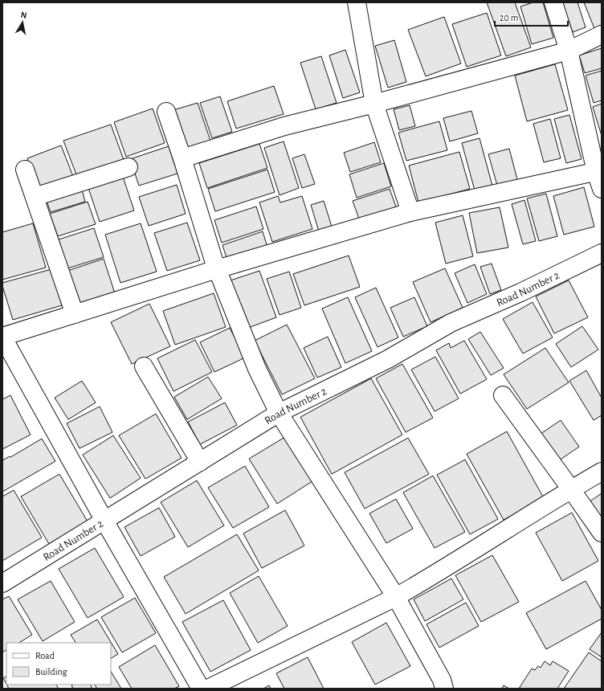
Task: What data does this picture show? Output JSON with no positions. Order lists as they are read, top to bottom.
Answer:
{
  "streets": {
    "street": ["Road Number 2"]
  },
  "legend": ["Road", "Building"],
  "scale_bar": "20 m",
  "north": "top"
}
